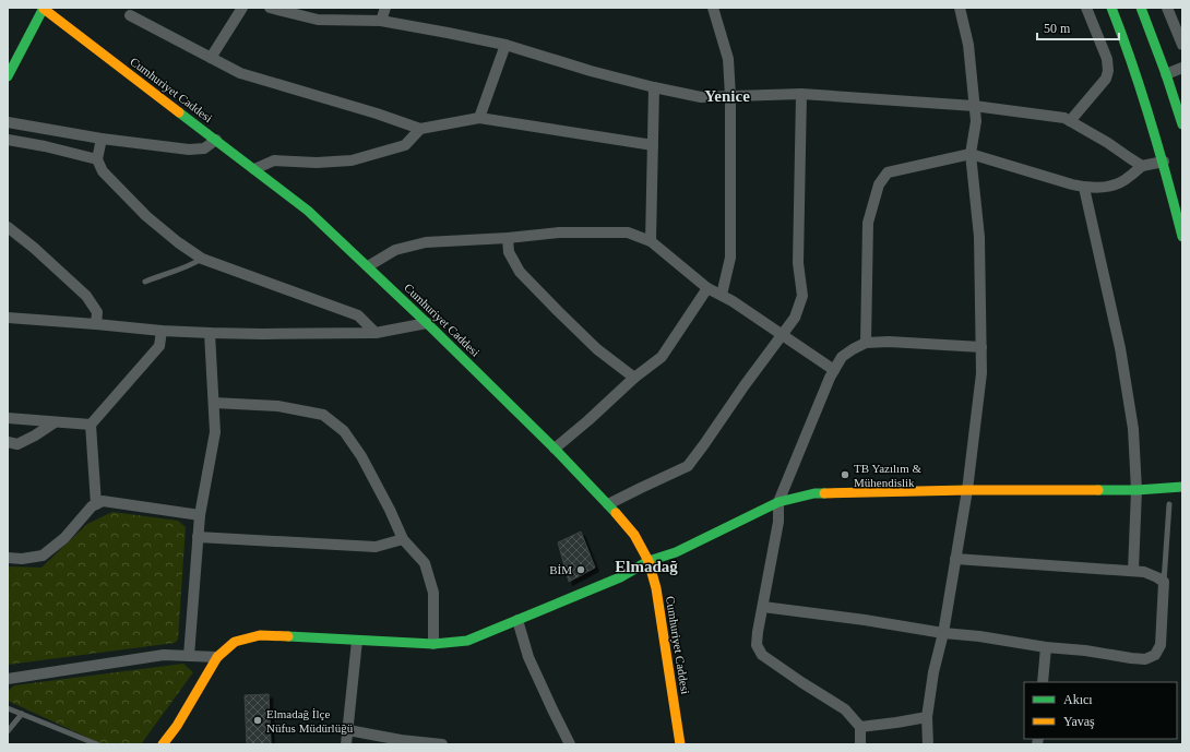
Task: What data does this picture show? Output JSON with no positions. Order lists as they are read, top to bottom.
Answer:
{
  "streets": {
    "main road": ["Cumhuriyet Caddesi"]
  },
  "districts": ["Yenice", "Elmadağ"],
  "places": ["TB Yazılım & Mühendislik", "BİM", "Elmadağ İlçe Nüfus Müdürlüğü"],
  "legend": ["Akıcı", "Yavaş"],
  "scale_bar": "50 m"
}
